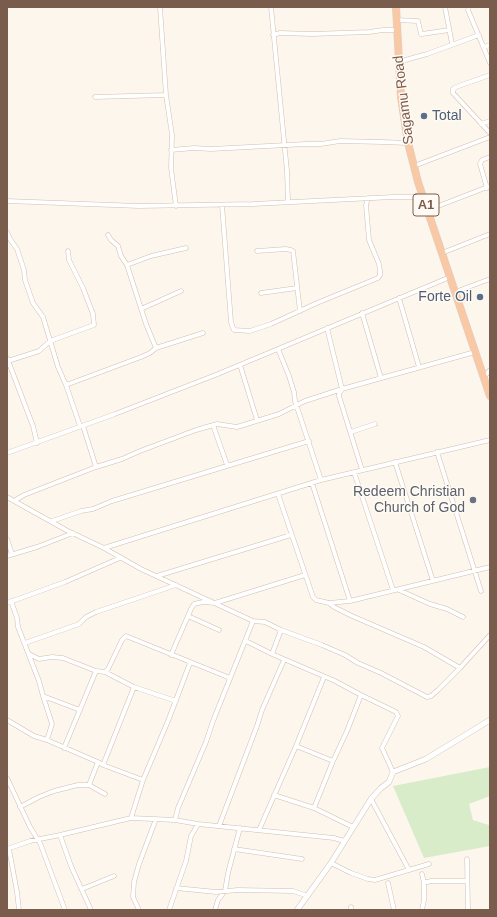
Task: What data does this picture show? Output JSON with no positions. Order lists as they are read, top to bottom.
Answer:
{
  "streets": {
    "highway": ["Sagamu Road", "A1"]
  },
  "places": ["Total", "Forte Oil", "Redeem Christian Church of God"]
}
